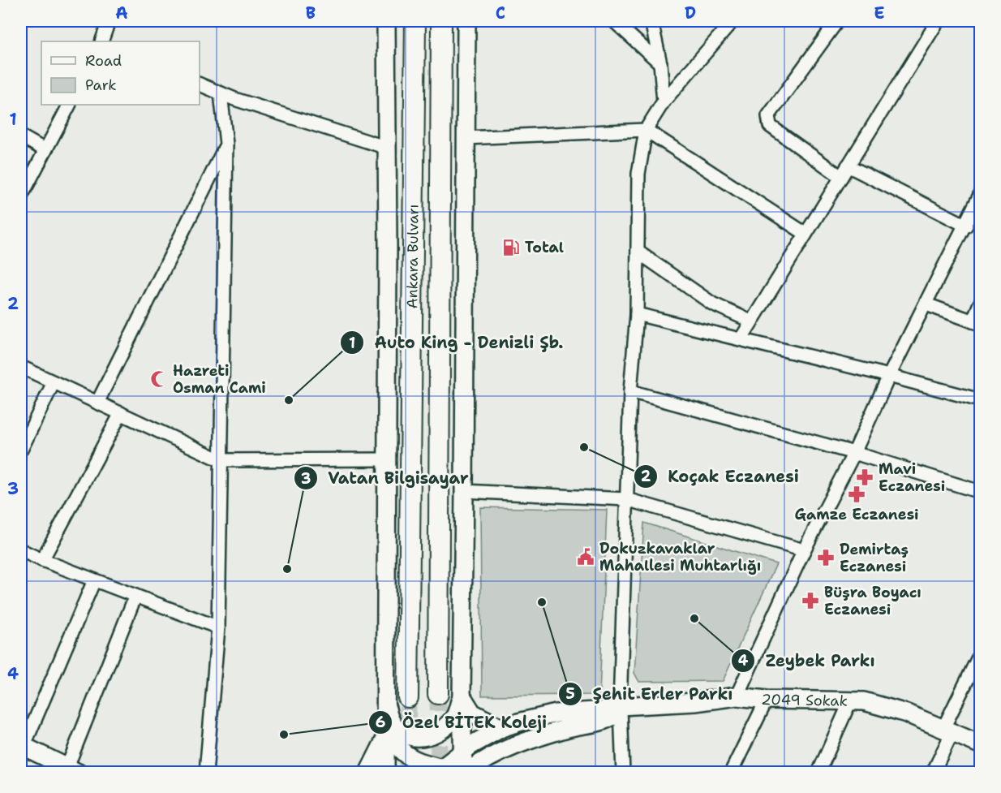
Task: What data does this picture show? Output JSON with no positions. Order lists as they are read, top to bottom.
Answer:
{
  "streets": {
    "main road": ["Ankara Bulvarı", "2049 Sokak"]
  },
  "places": {
    "fuel station": ["Total"],
    "mosque": ["Hazreti Osman Cami"],
    "other": [
      "Auto King - Denizli Şb.",
      "Koçak Eczanesi",
      "Vatan Bilgisayar",
      "Şehit Erler Parkı",
      "Zeybek Parkı",
      "Özel BİTEK Koleji"
    ],
    "pharmacy": [
      "Mavi Eczanesi",
      "Gamze Eczanesi",
      "Demirtaş Eczanesi",
      "Büşra Boyacı Eczanesi"
    ],
    "public building": ["Dokuzkavaklar Mahallesi Muhtarlığı"]
  },
  "legend": ["Road", "Park"],
  "grid": {
    "columns": [
      "A",
      "B",
      "C",
      "D",
      "E"
    ],
    "rows": [
      "1",
      "2",
      "3",
      "4"
    ]
  }
}
